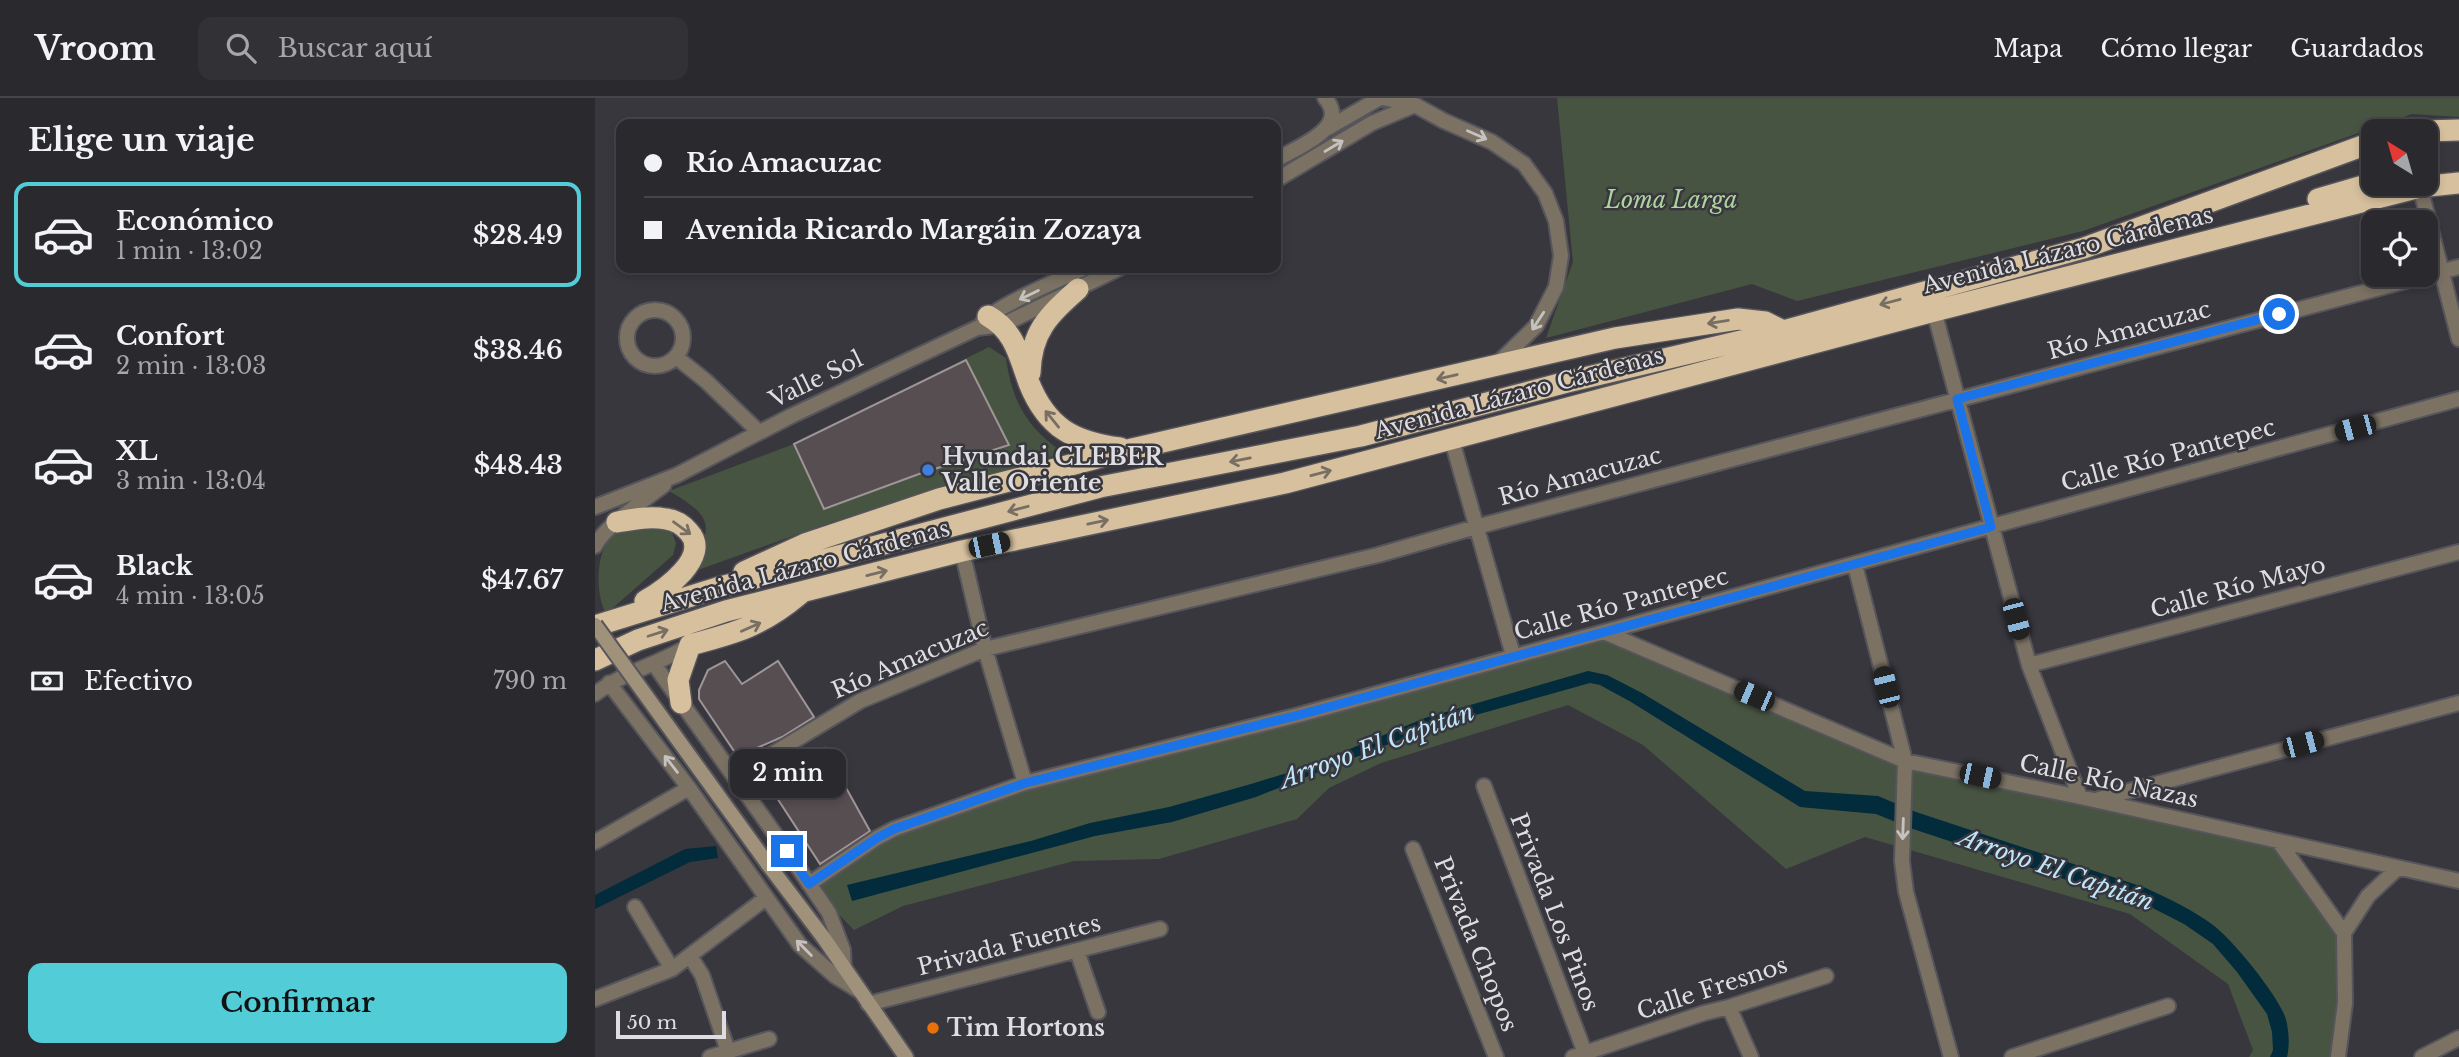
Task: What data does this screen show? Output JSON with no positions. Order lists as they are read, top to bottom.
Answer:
{
  "streets": {
    "highway": ["Avenida Lázaro Cárdenas"],
    "street": [
      "Río Amacuzac",
      "Valle Sol",
      "Calle Río Pantepec",
      "Calle Río Mayo",
      "Calle Río Nazas",
      "Privada Los Pinos",
      "Privada Chopos",
      "Privada Fuentes",
      "Calle Fresnos"
    ]
  },
  "crossings": [
    ["Calle Río Pantepec", "Calle Río Nazas"],
    ["Privada Los Pinos", "Calle Fresnos"]
  ],
  "water": ["Arroyo El Capitán"],
  "parks": ["Loma Larga"],
  "places": ["Hyundai CLEBER Valle Oriente", "Tim Hortons"],
  "scale_bar": "50 m",
  "north": "top left",
  "page": {
    "header": "Vroom",
    "search": "Buscar aquí",
    "nav": ["Mapa", "Cómo llegar", "Guardados"],
    "heading": "Elige un viaje",
    "banner": ["Río Amacuzac", "Avenida Ricardo Margáin Zozaya"],
    "list": [
      {
        "name": "Económico",
        "note": "1 min · 13:02",
        "value": "$28.49"
      },
      {
        "name": "Confort",
        "note": "2 min · 13:03",
        "value": "$38.46"
      },
      {
        "name": "XL",
        "note": "3 min · 13:04",
        "value": "$48.43"
      },
      {
        "name": "Black",
        "note": "4 min · 13:05",
        "value": "$47.67"
      }
    ],
    "pay": ["Efectivo", "790 m"],
    "bubble": "2 min",
    "buttons": "Confirmar",
    "scale": "50 m"
  }
}
